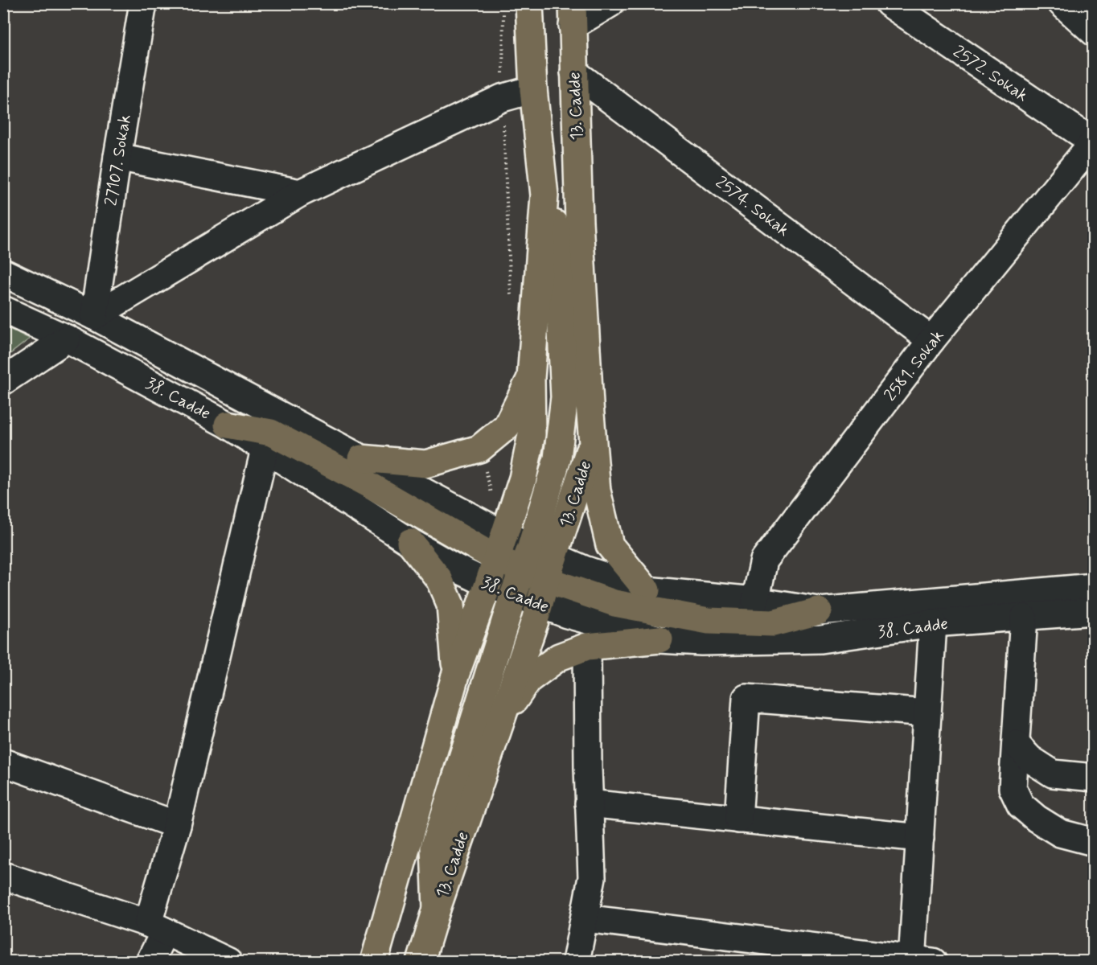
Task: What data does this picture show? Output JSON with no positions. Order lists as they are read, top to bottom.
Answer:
{
  "streets": {
    "main road": ["13. Cadde"],
    "street": [
      "2572. Sokak",
      "27107. Sokak",
      "2574. Sokak",
      "2581. Sokak",
      "38. Cadde"
    ]
  },
  "crossings": [
    ["2572. Sokak", "2581. Sokak"],
    ["13. Cadde", "2574. Sokak"],
    ["13. Cadde", "38. Cadde"],
    ["27107. Sokak", "38. Cadde"],
    ["2574. Sokak", "2581. Sokak"],
    ["2581. Sokak", "38. Cadde"]
  ]
}
